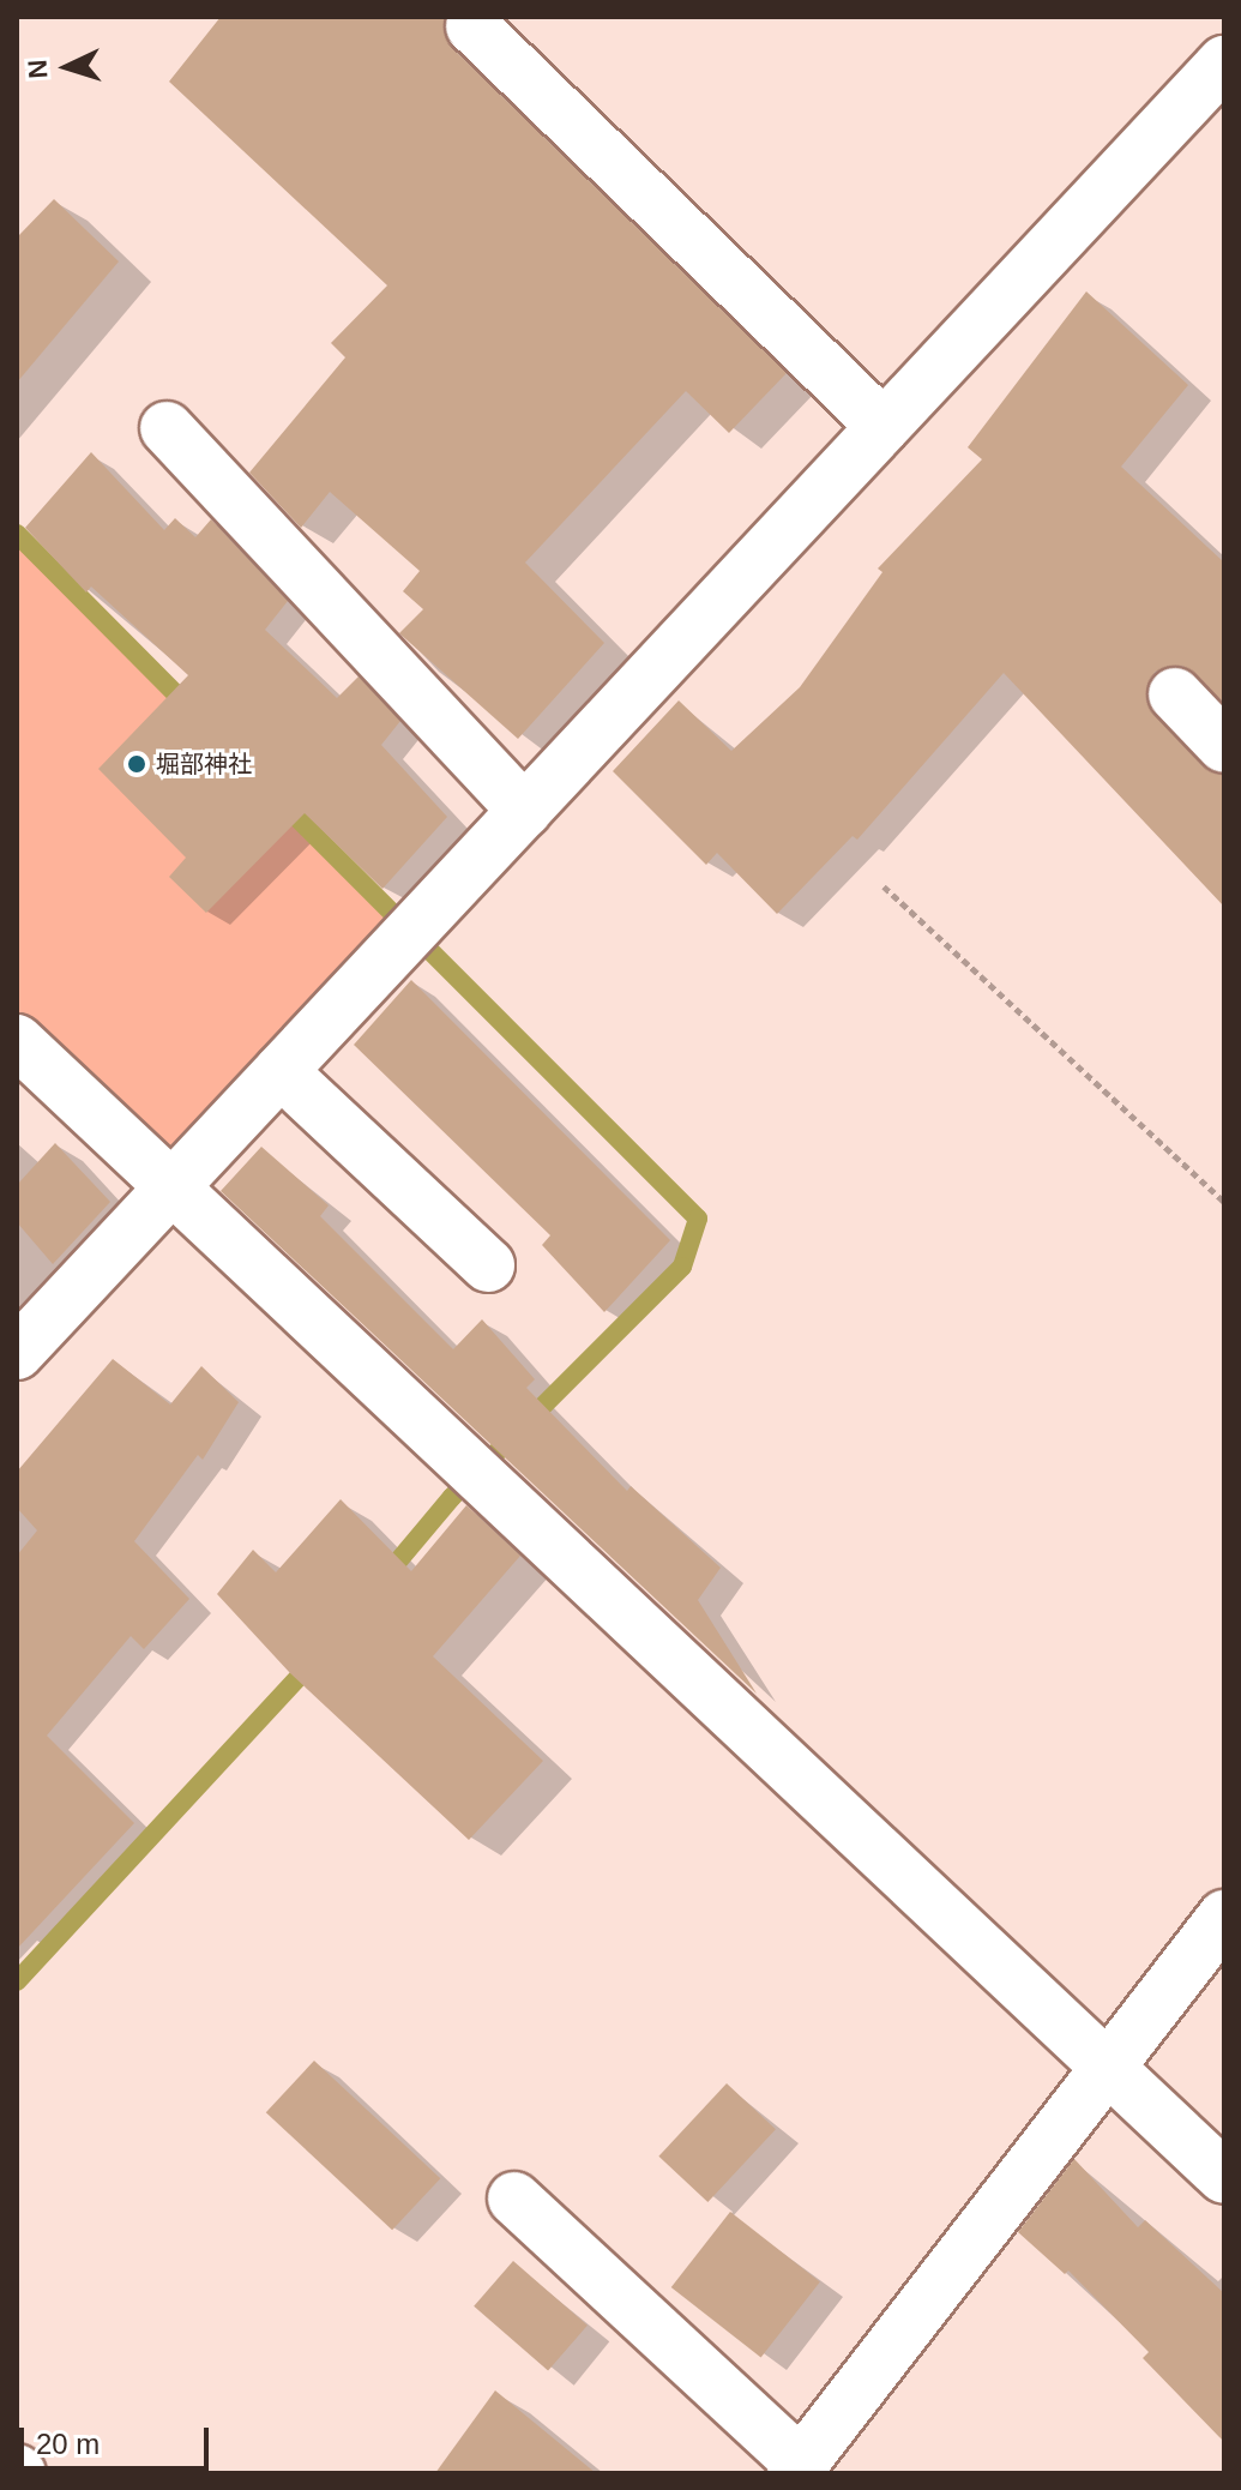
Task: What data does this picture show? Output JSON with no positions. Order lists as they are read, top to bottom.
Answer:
{
  "places": ["堀部神社"],
  "scale_bar": "20 m",
  "north": "left"
}
